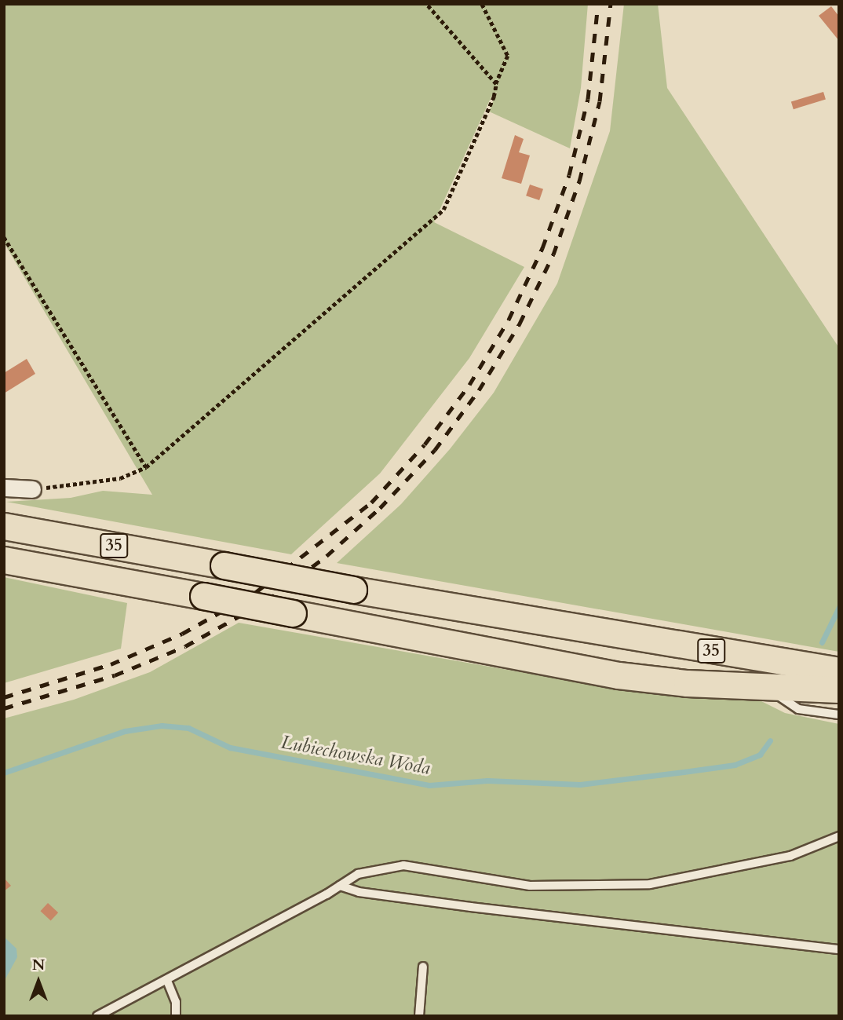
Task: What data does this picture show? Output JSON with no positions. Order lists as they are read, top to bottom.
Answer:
{
  "streets": {
    "main road": ["35"]
  },
  "water": ["Lubiechowska Woda"],
  "north": "top"
}
